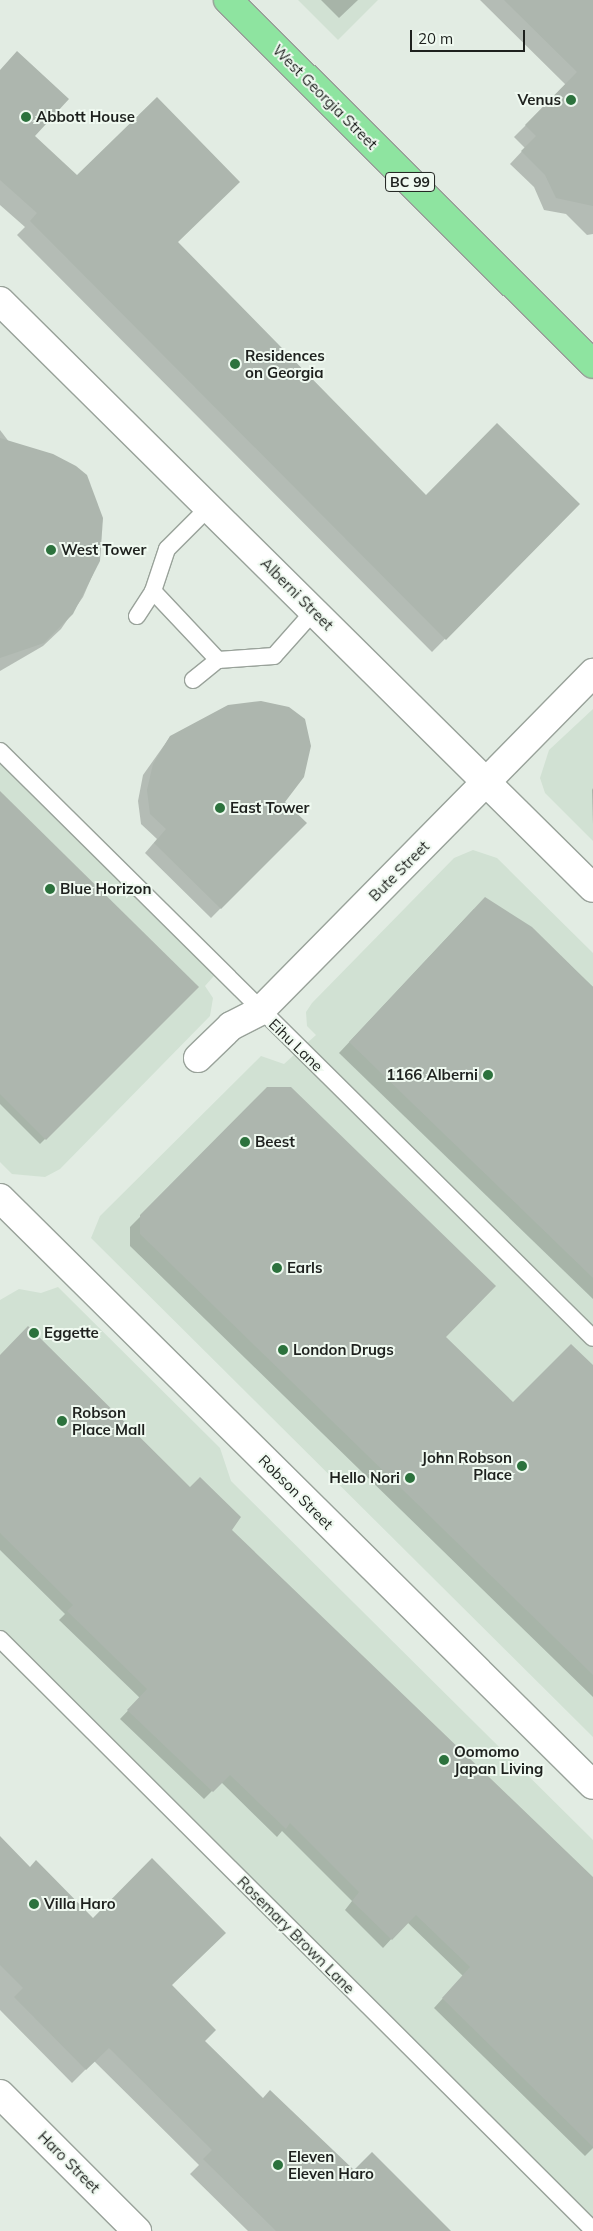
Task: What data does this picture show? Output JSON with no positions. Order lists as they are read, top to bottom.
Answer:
{
  "streets": {
    "highway": ["West Georgia Street", "BC 99"],
    "street": [
      "Alberni Street",
      "Bute Street",
      "Robson Street",
      "Haro Street"
    ],
    "lane": ["Eihu Lane", "Rosemary Brown Lane"]
  },
  "crossings": [
    ["Alberni Street", "Bute Street"],
    ["Bute Street", "Eihu Lane"]
  ],
  "places": [
    "Venus",
    "Abbott House",
    "Residences on Georgia",
    "West Tower",
    "East Tower",
    "Blue Horizon",
    "1166 Alberni",
    "Beest",
    "Earls",
    "Eggette",
    "London Drugs",
    "Robson Place Mall",
    "John Robson Place",
    "Hello Nori",
    "Oomomo Japan Living",
    "Villa Haro",
    "Eleven Eleven Haro"
  ],
  "scale_bar": "20 m"
}
